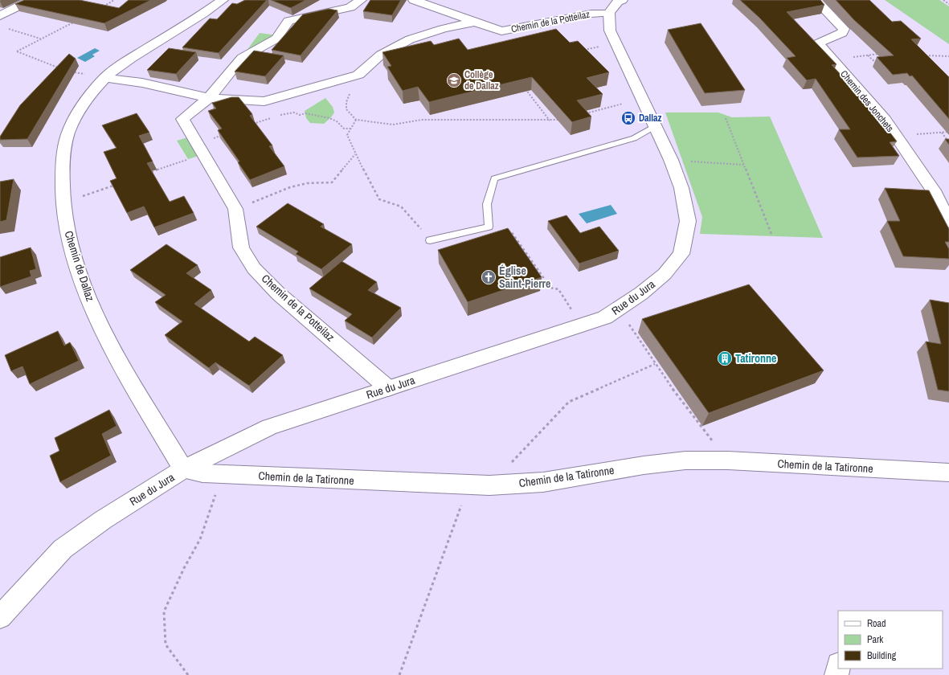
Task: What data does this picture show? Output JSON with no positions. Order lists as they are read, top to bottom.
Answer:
{
  "streets": {
    "street": [
      "Chemin de la Potteilaz",
      "Chemin des Jonchets",
      "Chemin de Dallaz",
      "Rue du Jura",
      "Chemin de la Tatironne"
    ]
  },
  "crossings": [
    ["Chemin de la Potteilaz", "Rue du Jura"],
    ["Chemin de Dallaz", "Rue du Jura"],
    ["Chemin de Dallaz", "Chemin de la Tatironne"],
    ["Rue du Jura", "Chemin de la Tatironne"]
  ],
  "places": {
    "school or university": ["Collège de Dallaz"],
    "bus stop": ["Dallaz"],
    "church": ["Église Saint-Pierre"],
    "building": ["Tatironne"]
  },
  "legend": ["Road", "Park", "Building"]
}
